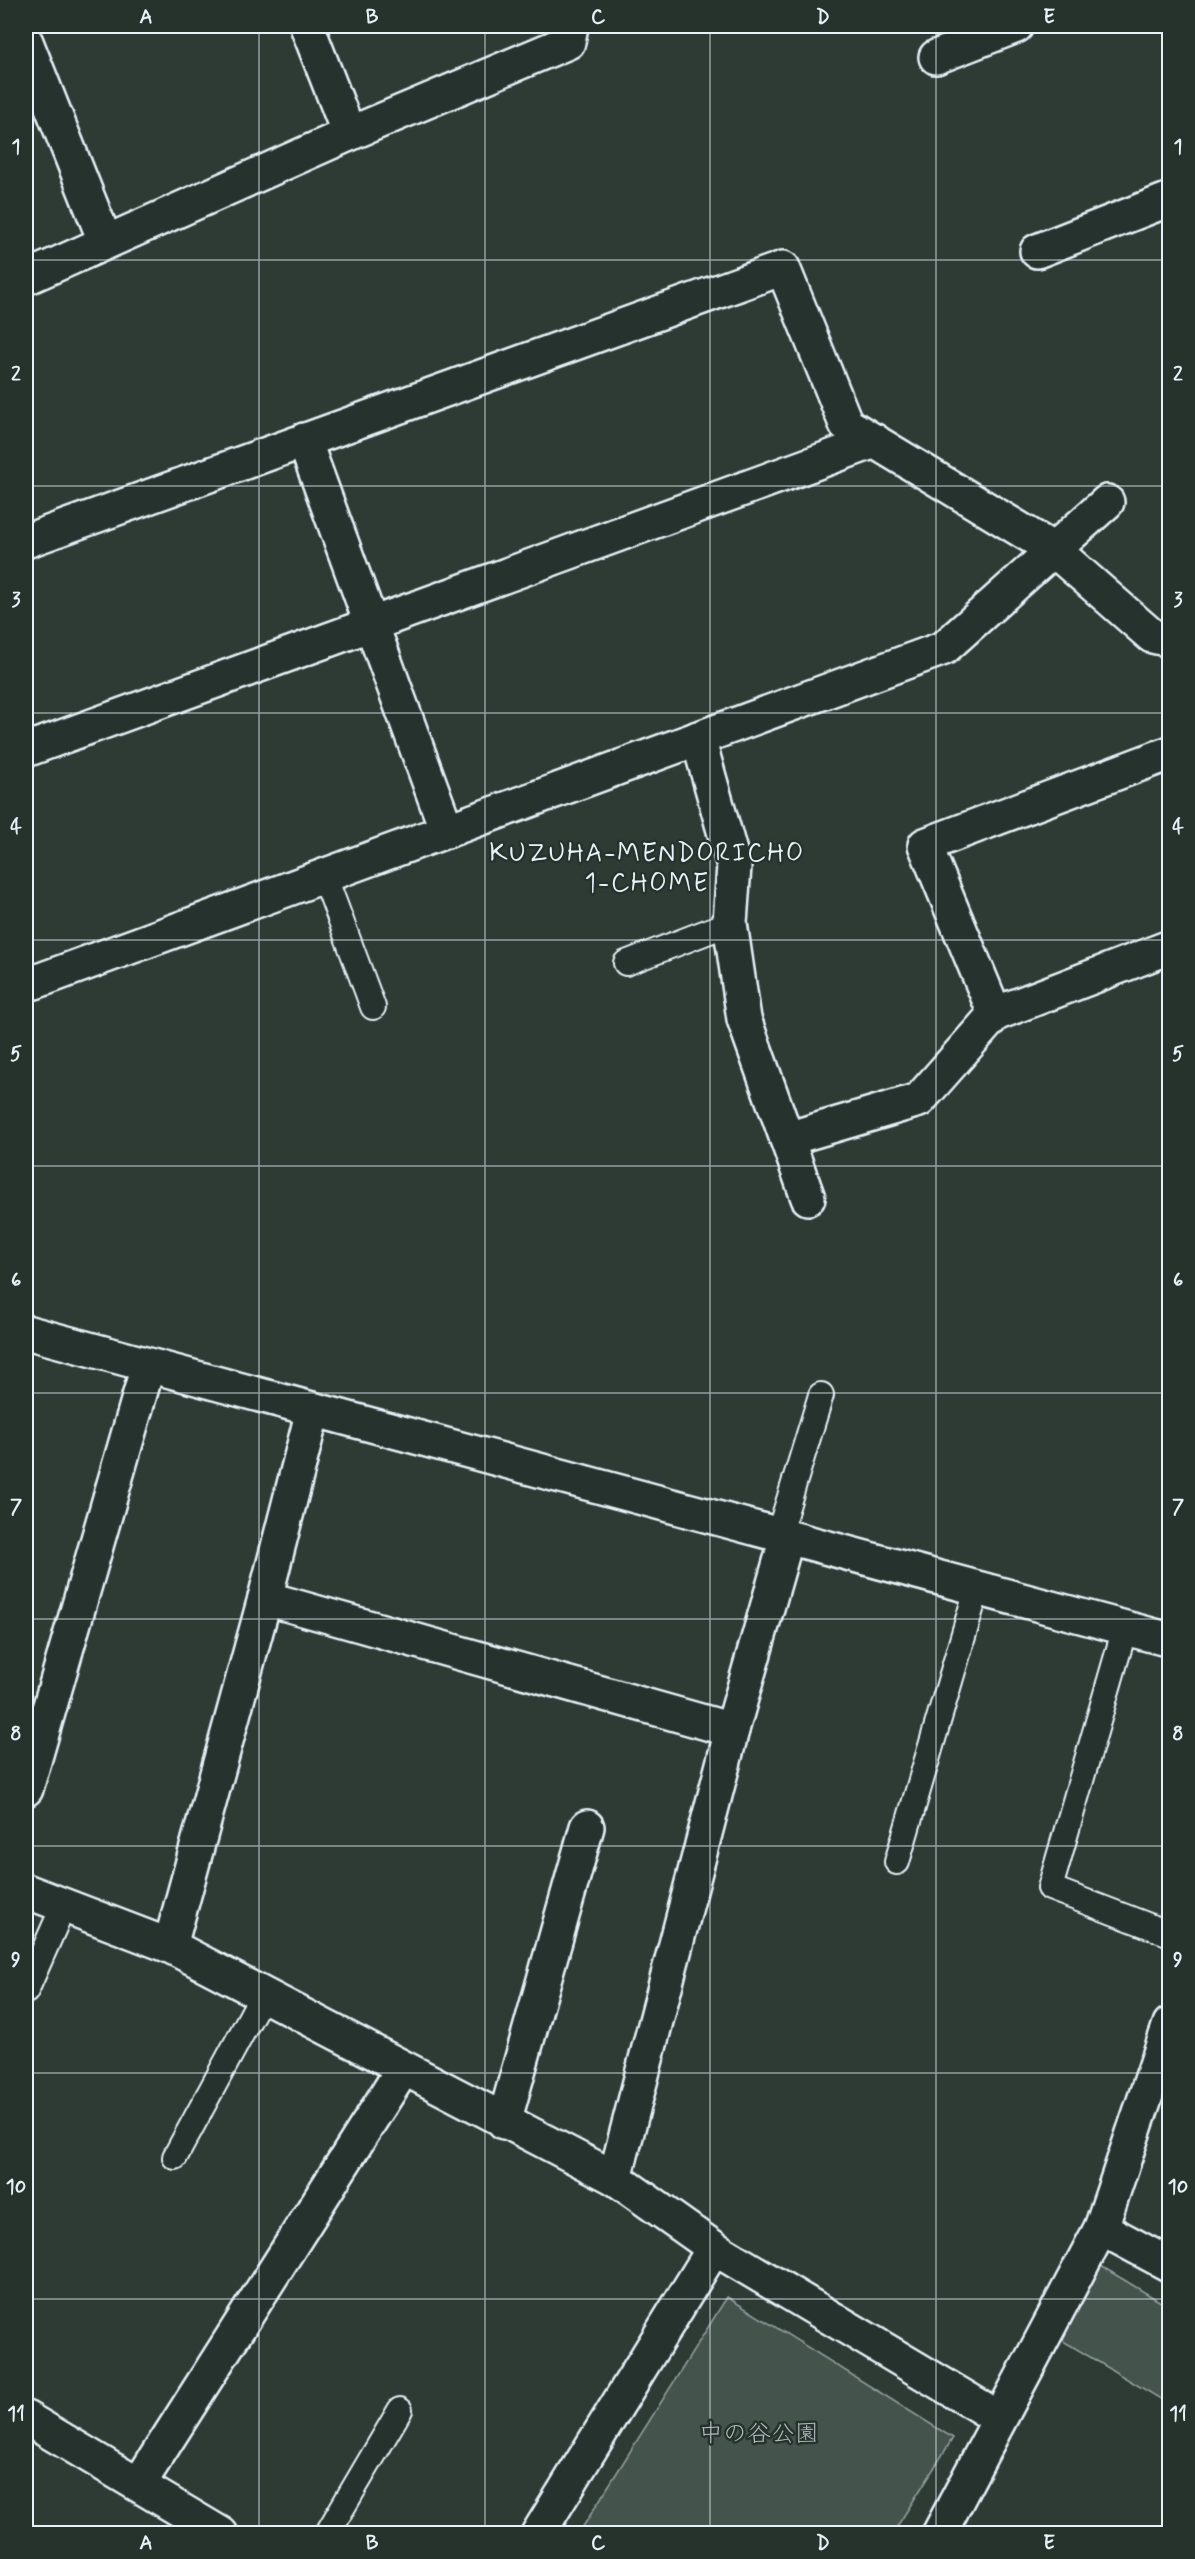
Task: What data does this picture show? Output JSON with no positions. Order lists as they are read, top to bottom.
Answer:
{
  "districts": ["KUZUHA-MENDORICHO 1-CHOME"],
  "parks": ["中の谷公園"],
  "grid": {
    "columns": [
      "A",
      "B",
      "C",
      "D",
      "E"
    ],
    "rows": [
      "1",
      "2",
      "3",
      "4",
      "5",
      "6",
      "7",
      "8",
      "9",
      "10",
      "11"
    ]
  }
}
